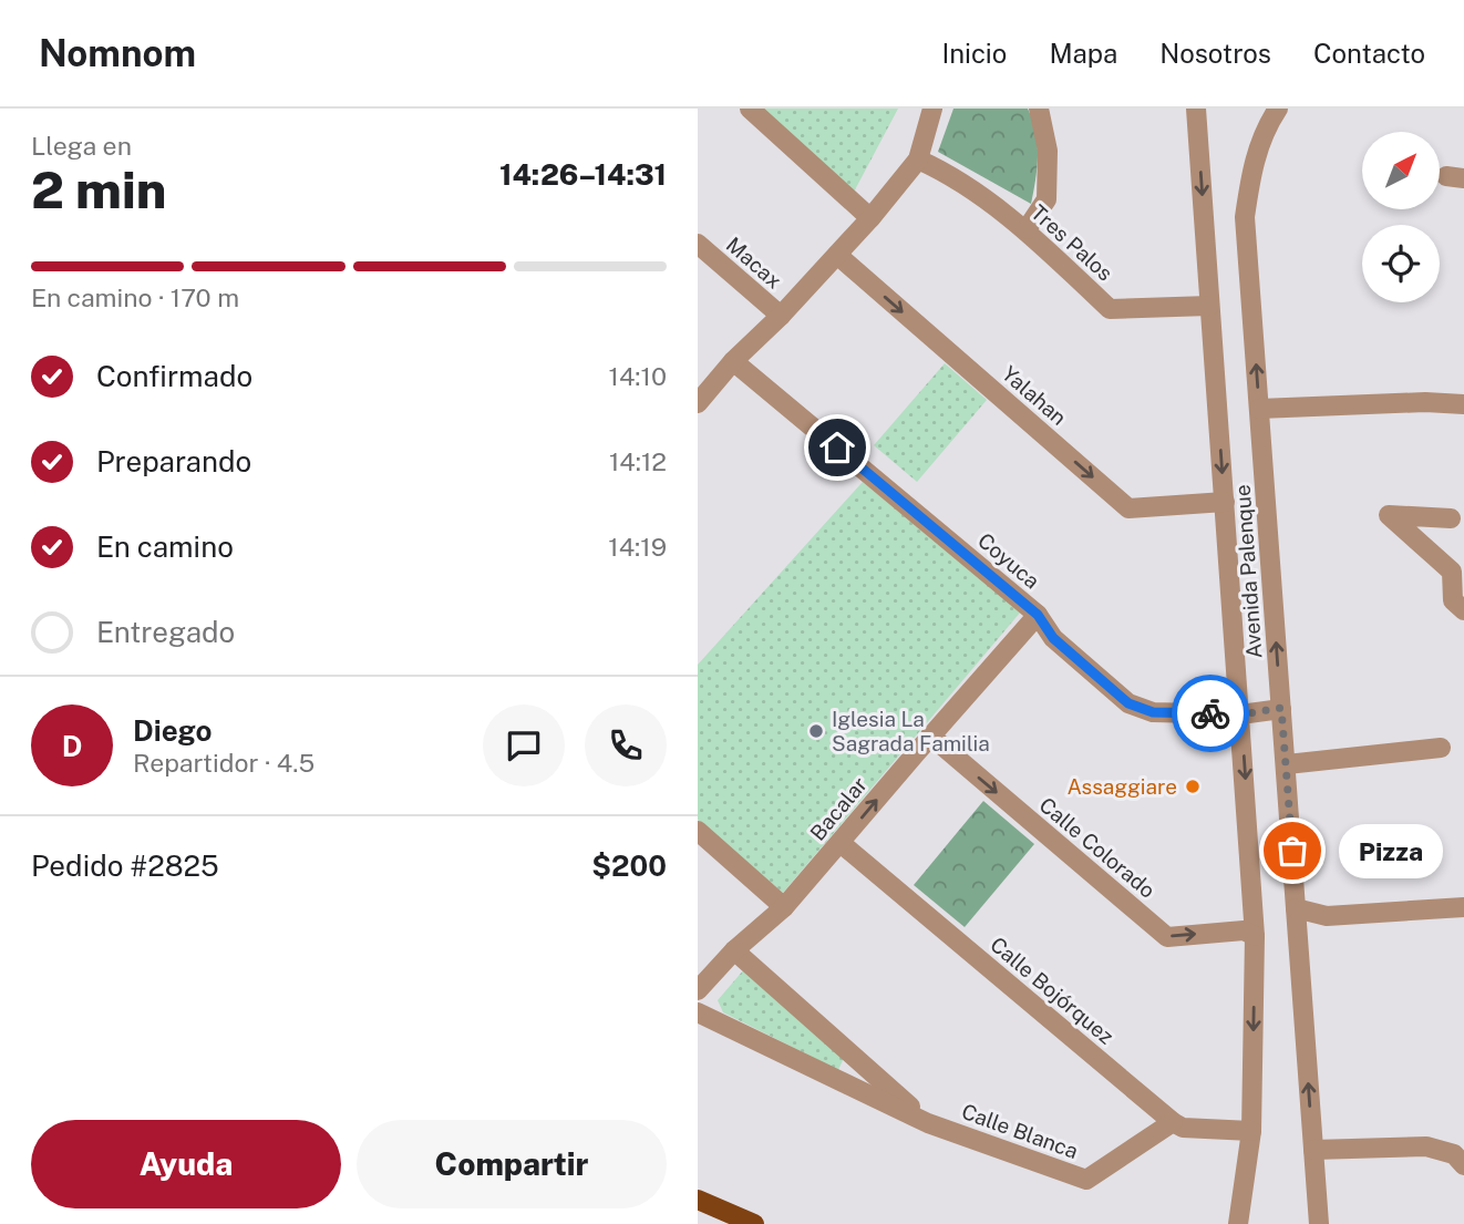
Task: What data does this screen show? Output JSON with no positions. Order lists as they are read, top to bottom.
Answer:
{
  "streets": {
    "street": [
      "Tres Palos",
      "Macax",
      "Yalahan",
      "Coyuca",
      "Avenida Palenque",
      "Bacalar",
      "Calle Colorado",
      "Calle Bojórquez",
      "Calle Blanca"
    ]
  },
  "crossings": [
    ["Tres Palos", "Avenida Palenque"],
    ["Yalahan", "Avenida Palenque"],
    ["Coyuca", "Avenida Palenque"],
    ["Coyuca", "Bacalar"],
    ["Avenida Palenque", "Calle Colorado"],
    ["Avenida Palenque", "Calle Bojórquez"],
    ["Bacalar", "Calle Colorado"],
    ["Bacalar", "Calle Bojórquez"],
    ["Bacalar", "Calle Blanca"],
    ["Calle Bojórquez", "Calle Blanca"]
  ],
  "one_way": ["Yalahan", "Calle Colorado"],
  "places": ["Iglesia La Sagrada Familia", "Assaggiare", "Pizza"],
  "north": "top right",
  "page": {
    "header": "Nomnom",
    "nav": [
      "Inicio",
      "Mapa",
      "Nosotros",
      "Contacto"
    ],
    "heading": ["2 min", "Llega en", "14:26–14:31"],
    "panel": [
      "Diego",
      "Repartidor · 4.5",
      "Pedido #2825",
      "$200"
    ],
    "bar": "En camino · 170 m",
    "list": [
      ["Confirmado", "14:10"],
      ["Preparando", "14:12"],
      ["En camino", "14:19"],
      "Entregado"
    ],
    "round": "D",
    "bubble": "Pizza",
    "buttons": ["Ayuda", "Compartir"]
  }
}
